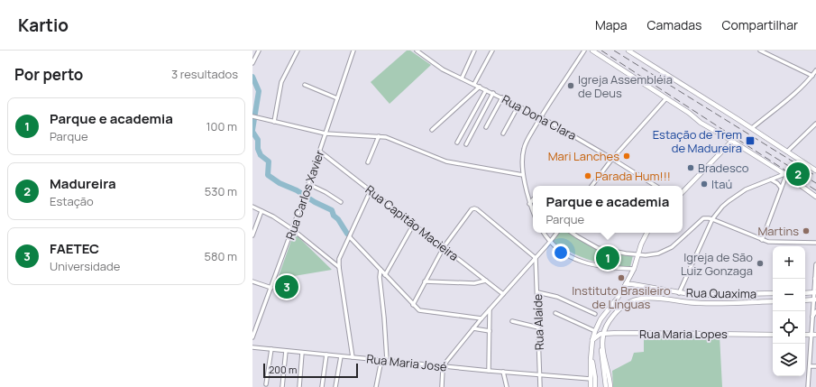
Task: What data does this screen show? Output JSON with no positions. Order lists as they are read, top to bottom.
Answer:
{
  "streets": {
    "main road": ["Rua Quaxima", "Rua Maria Lopes"],
    "street": [
      "Rua Dona Clara",
      "Rua Carlos Xavier",
      "Rua Capitão Macieira",
      "Rua Alaíde",
      "Rua Maria José"
    ]
  },
  "crossings": [
    ["Rua Carlos Xavier", "Rua Capitão Macieira"],
    ["Rua Quaxima", "Rua Maria Lopes"],
    ["Rua Alaíde", "Rua Maria José"]
  ],
  "places": {
    "other": [
      "Igreja Assembléia de Deus",
      "Mari Lanches",
      "Bradesco",
      "Parada Hum!!!",
      "Itaú",
      "Martins",
      "Igreja de São Luiz Gonzaga",
      "Instituto Brasileiro de Línguas"
    ],
    "transit": ["Estação de Trem de Madureira"]
  },
  "scale_bar": "200 m",
  "page": {
    "header": "Kartio",
    "nav": ["Mapa", "Camadas", "Compartilhar"],
    "heading": ["Por perto", "3 resultados"],
    "list": [
      {
        "mark": "1",
        "name": "Parque e academia",
        "note": "Parque",
        "value": "100 m"
      },
      {
        "mark": "2",
        "name": "Madureira",
        "note": "Estação",
        "value": "530 m"
      },
      {
        "mark": "3",
        "name": "FAETEC",
        "note": "Universidade",
        "value": "580 m"
      }
    ],
    "pins": ["2", "1", "3"],
    "popup": ["Parque e academia", "Parque"],
    "map_buttons": ["+", "−"],
    "scale": "200 m"
  }
}
